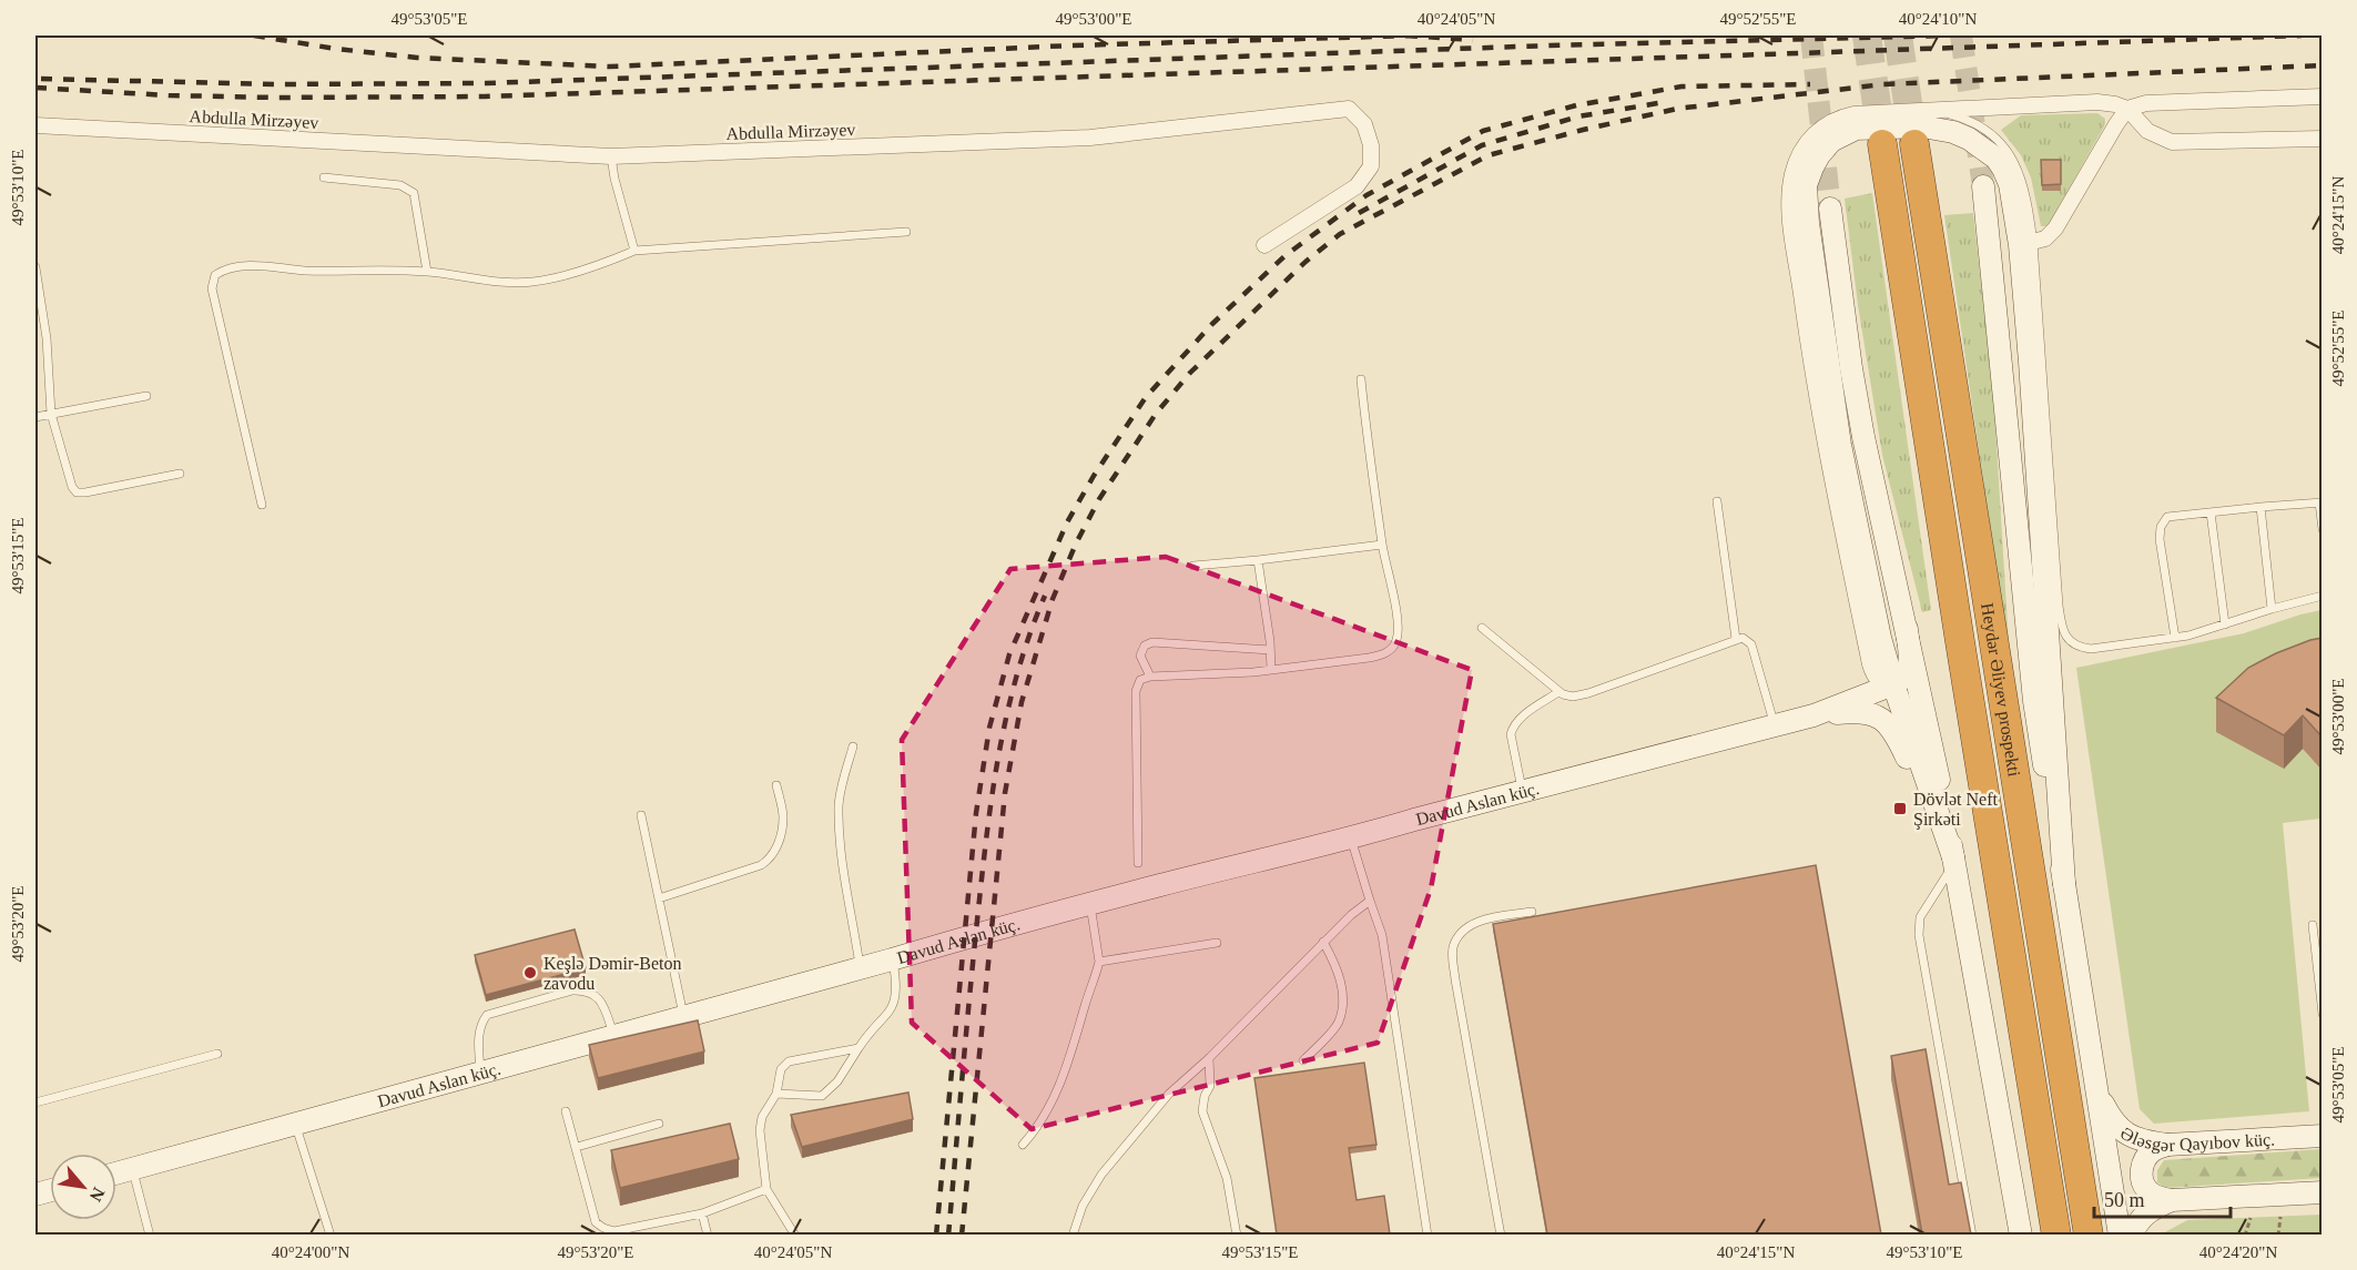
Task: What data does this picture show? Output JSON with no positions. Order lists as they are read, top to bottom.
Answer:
{
  "streets": {
    "highway": ["Heydər Əliyev prospekti"],
    "main road": ["Davud Aslan küç.", "Ələsgər Qayıbov küç."],
    "street": ["Abdulla Mirzəyev"]
  },
  "places": {
    "transit": ["Dövlət Neft Şirkəti"],
    "other": ["Keşlə Dəmir-Beton zavodu"]
  },
  "scale_bar": "50 m",
  "north": "bottom right",
  "coordinates": [
    "49°53'05\"E",
    "49°53'00\"E",
    "40°24'05\"N",
    "49°52'55\"E",
    "40°24'10\"N",
    "49°53'10\"E",
    "40°24'15\"N",
    "49°53'15\"E",
    "49°53'20\"E",
    "40°24'00\"N",
    "40°24'20\"N"
  ]
}
